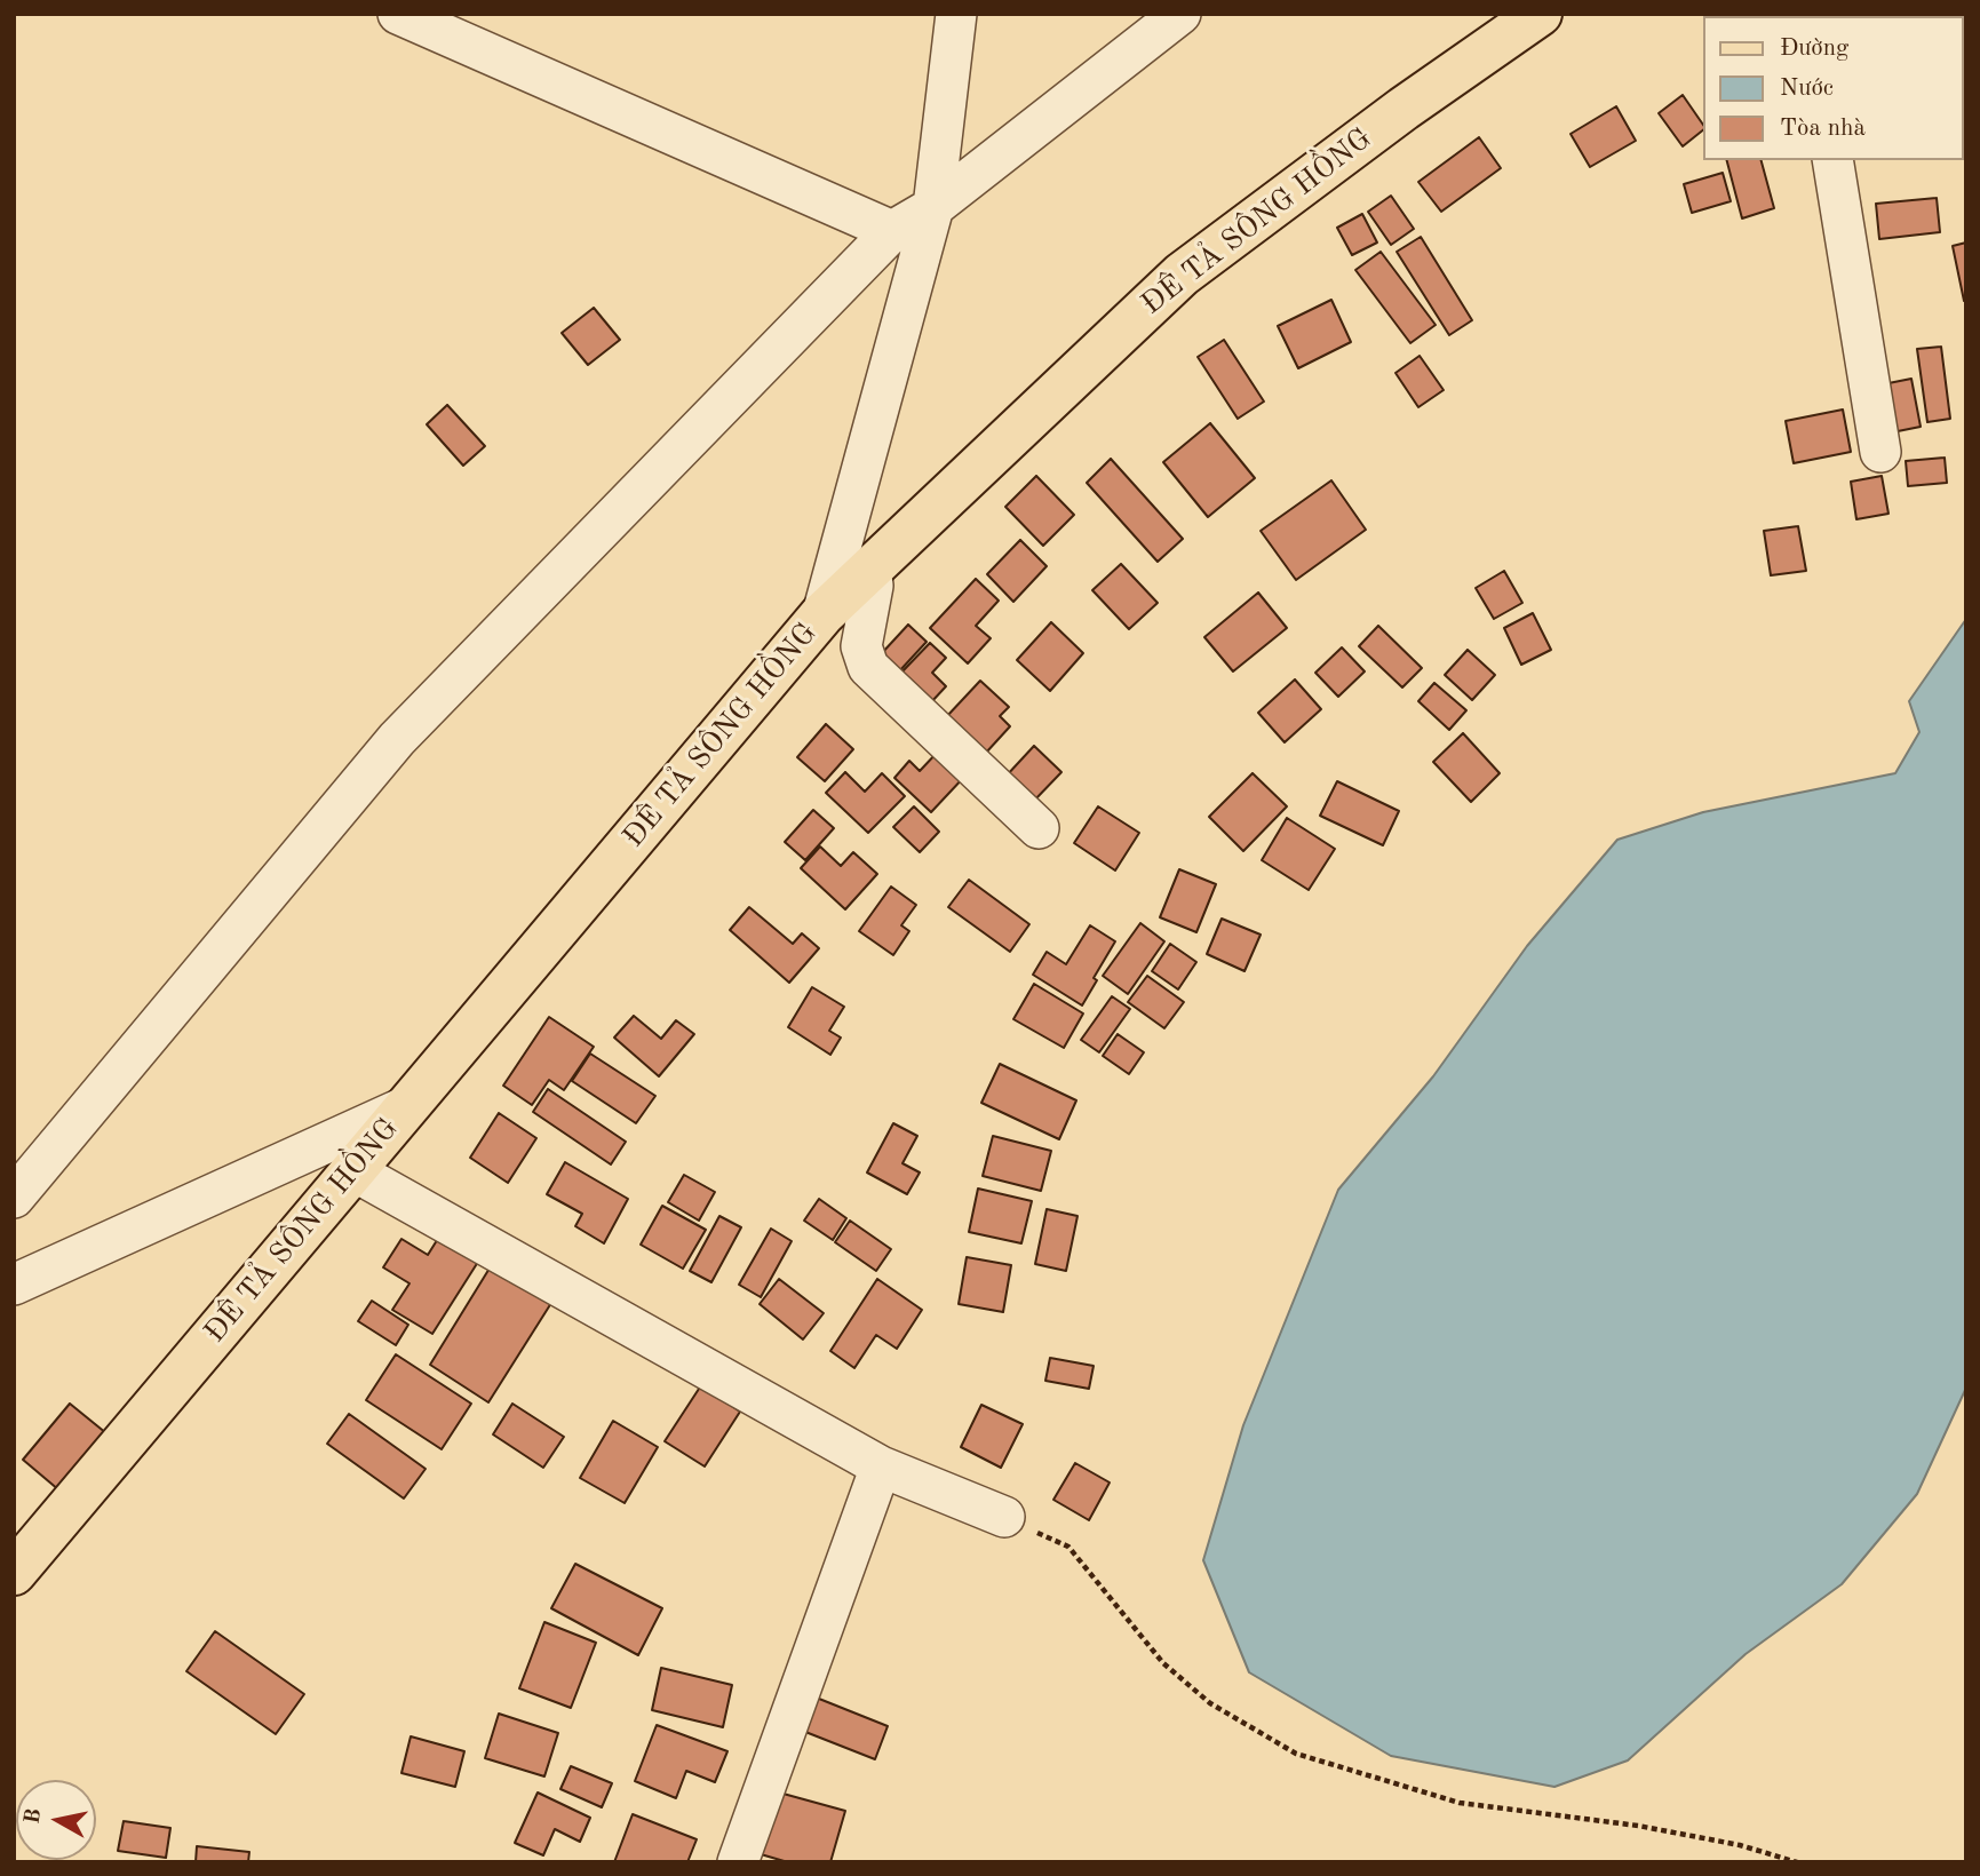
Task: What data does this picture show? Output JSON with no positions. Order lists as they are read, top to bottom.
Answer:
{
  "streets": {
    "main road": ["ĐÊ TẢ SÔNG HỒNG"]
  },
  "legend": ["Đường", "Nước", "Tòa nhà"],
  "north": "left"
}
